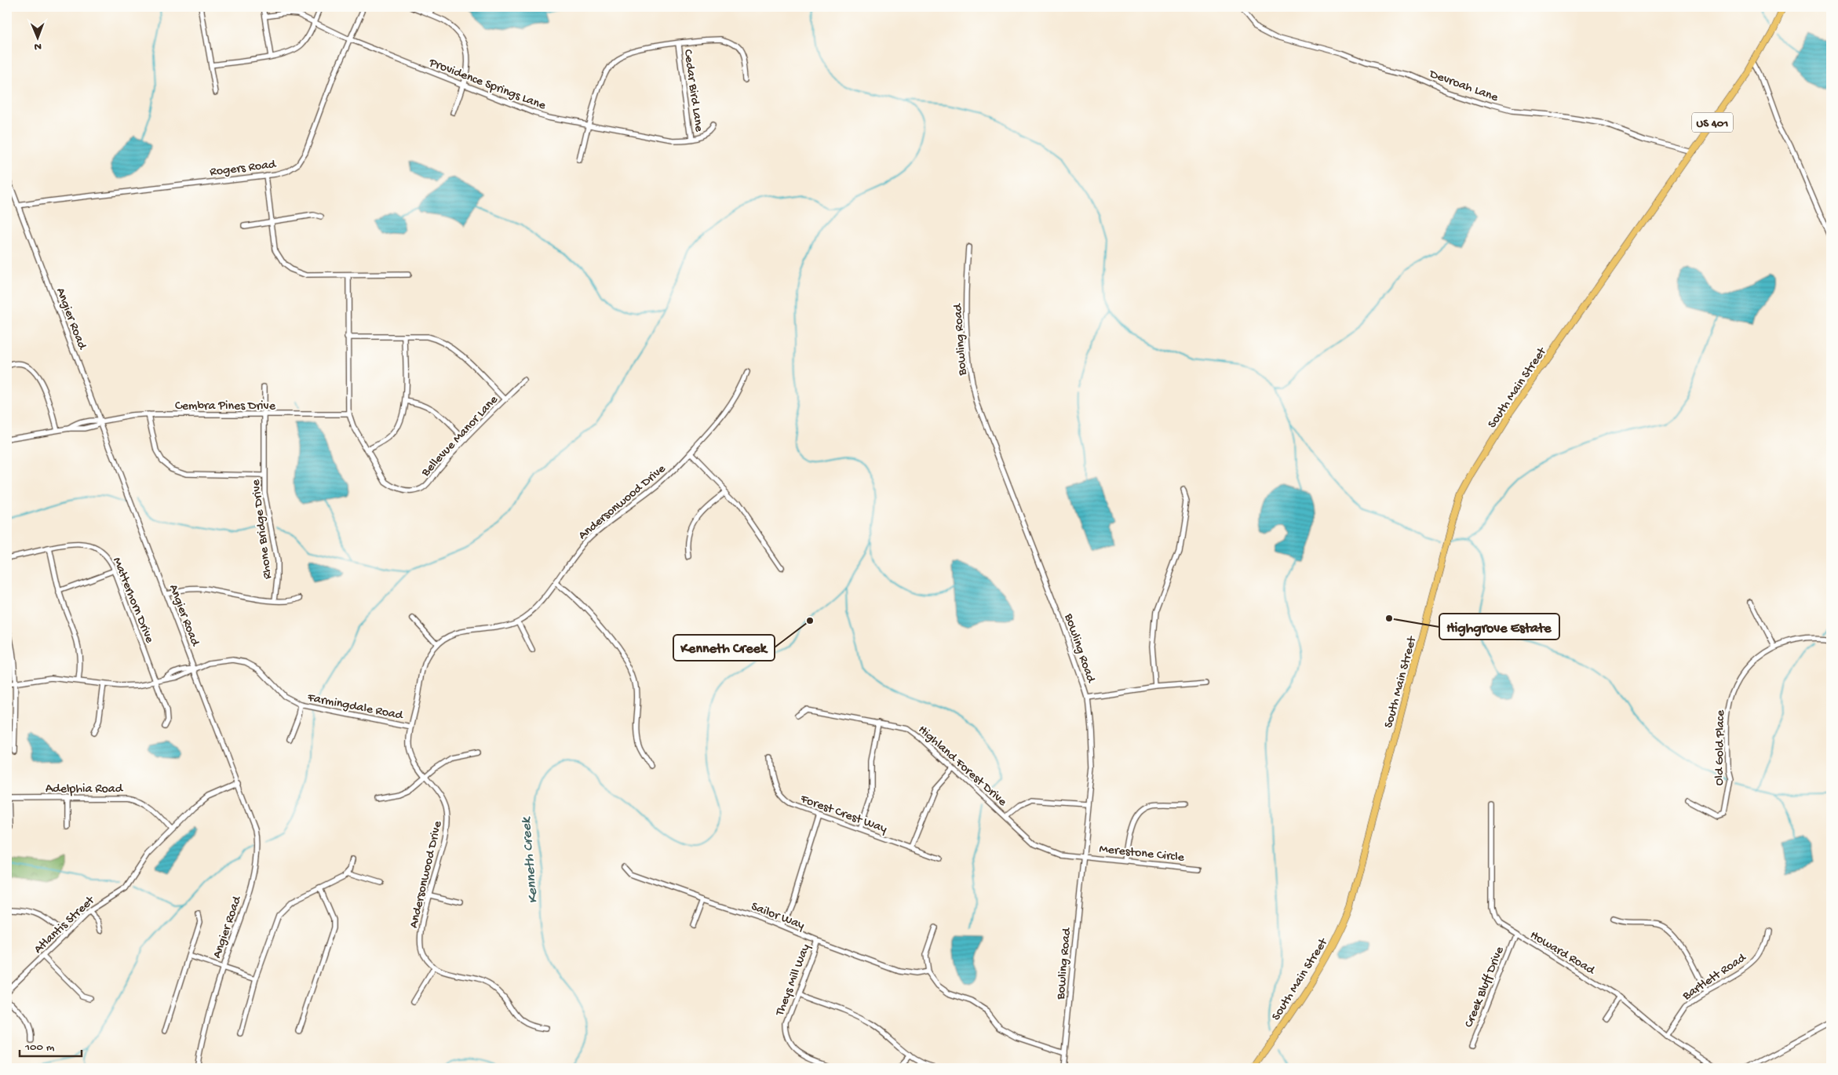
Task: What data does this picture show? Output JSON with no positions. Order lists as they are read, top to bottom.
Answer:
{
  "streets": {
    "highway": ["US 401", "South Main Street"],
    "street": [
      "Providence Springs Lane",
      "Devroah Lane",
      "Cedar Bird Lane",
      "Rogers Road",
      "Angier Road",
      "Bowling Road",
      "Cembra Pines Drive",
      "Bellevue Manor Lane",
      "Andersonwood Drive",
      "Rhone Bridge Drive",
      "Matterhorn Drive",
      "Farmingdale Road",
      "Old Gold Place",
      "Highland Forest Drive",
      "Adelphia Road",
      "Forest Crest Way",
      "Merestone Circle",
      "Sailor Way",
      "Atlantis Street",
      "Howard Road",
      "Bartlett Road",
      "Theys Mill Way",
      "Creek Bluff Drive"
    ]
  },
  "crossings": [
    ["Providence Springs Lane", "Cedar Bird Lane"],
    ["Providence Springs Lane", "Rogers Road"],
    ["Devroah Lane", "US 401"],
    ["Devroah Lane", "South Main Street"],
    ["US 401", "South Main Street"],
    ["Rogers Road", "Angier Road"],
    ["Angier Road", "Cembra Pines Drive"],
    ["Angier Road", "Farmingdale Road"],
    ["Angier Road", "Atlantis Street"],
    ["Bowling Road", "Highland Forest Drive"],
    ["Bowling Road", "Merestone Circle"],
    ["Cembra Pines Drive", "Bellevue Manor Lane"],
    ["Cembra Pines Drive", "Rhone Bridge Drive"],
    ["Andersonwood Drive", "Farmingdale Road"],
    ["Matterhorn Drive", "Farmingdale Road"],
    ["Highland Forest Drive", "Merestone Circle"],
    ["Adelphia Road", "Atlantis Street"],
    ["Sailor Way", "Theys Mill Way"],
    ["Howard Road", "Bartlett Road"],
    ["Howard Road", "Creek Bluff Drive"]
  ],
  "water": ["Kenneth Creek"],
  "places": ["Highgrove Estate", "Kenneth Creek"],
  "scale_bar": "100 m",
  "north": "bottom"
}
